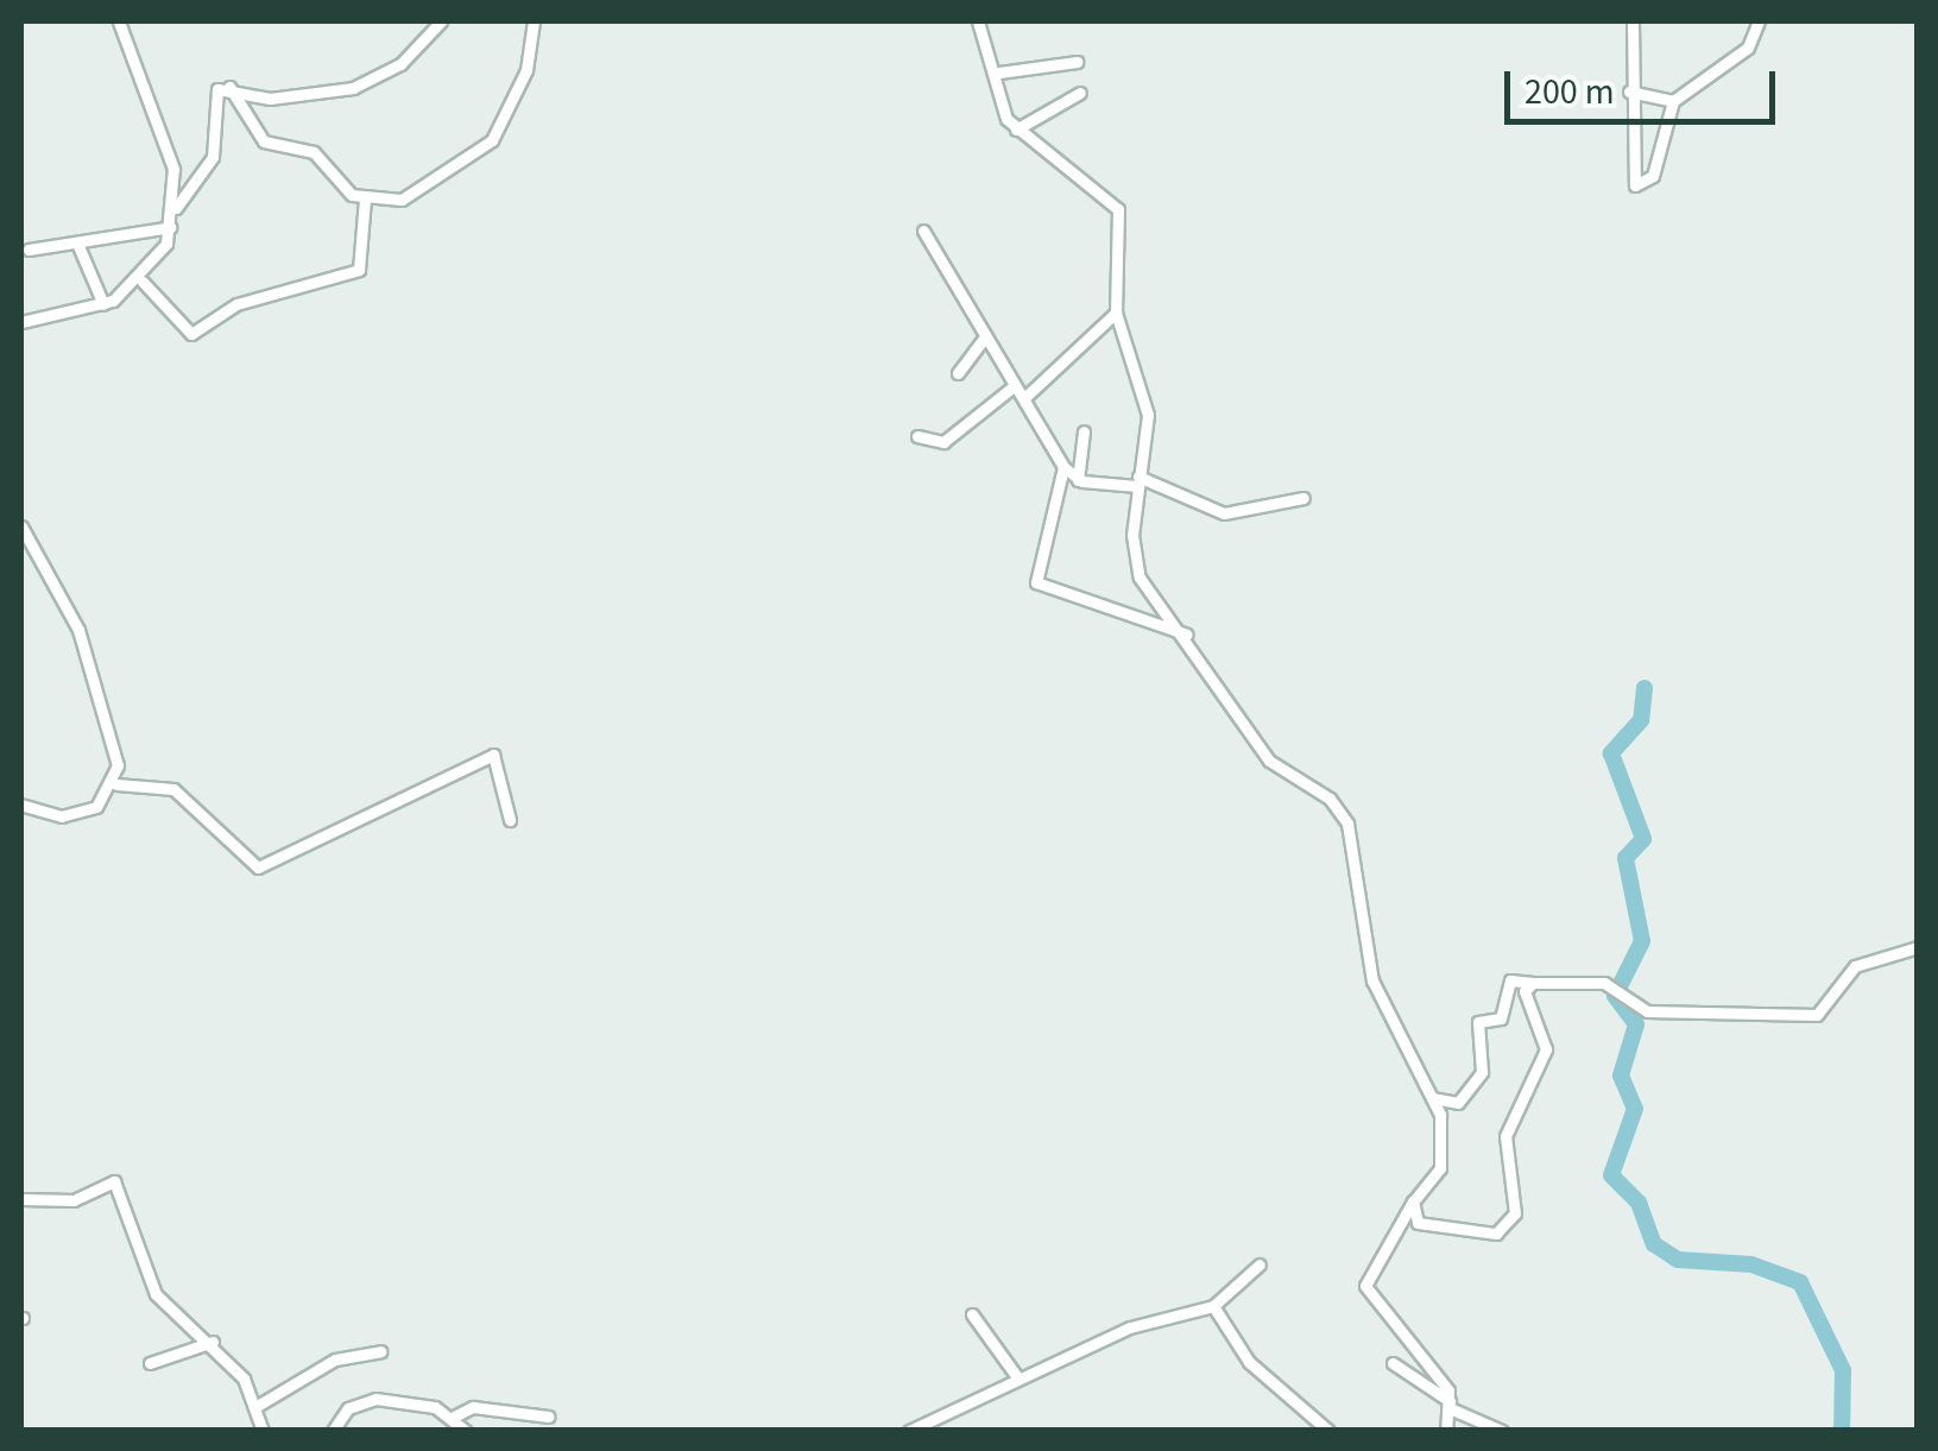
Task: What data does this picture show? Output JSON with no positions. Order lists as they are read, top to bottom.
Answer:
{
  "scale_bar": "200 m"
}
